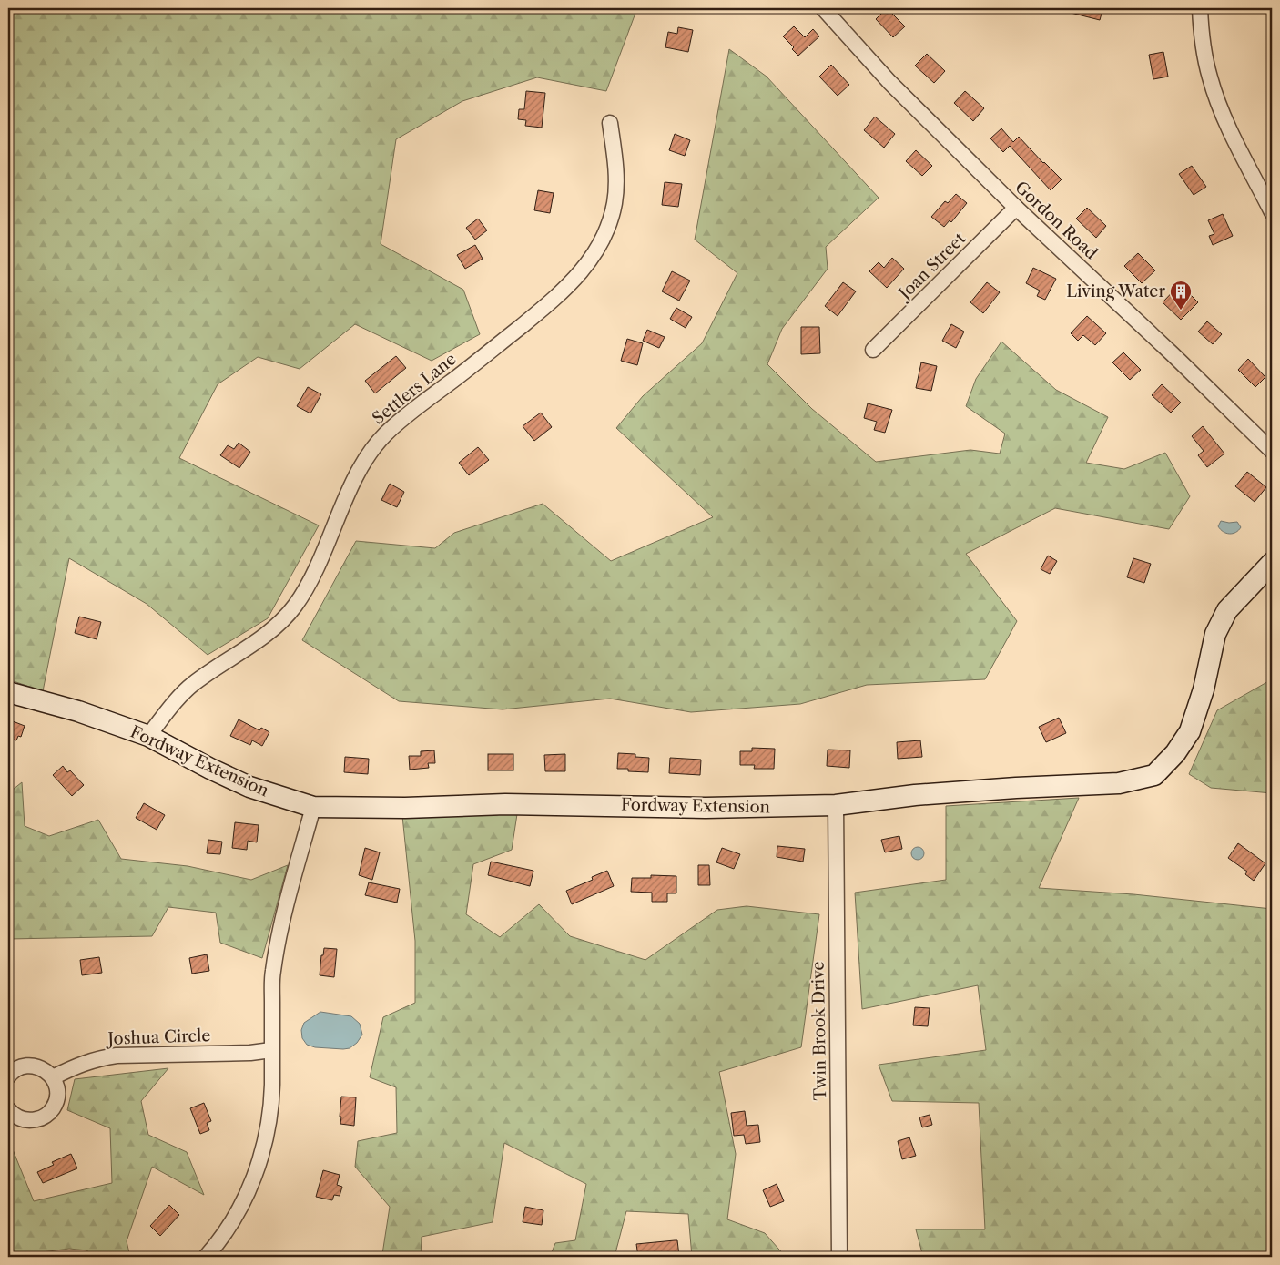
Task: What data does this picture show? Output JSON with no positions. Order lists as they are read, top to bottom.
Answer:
{
  "streets": {
    "street": [
      "Gordon Road",
      "Joan Street",
      "Settlers Lane",
      "Fordway Extension",
      "Twin Brook Drive",
      "Joshua Circle"
    ]
  },
  "crossings": [
    ["Gordon Road", "Joan Street"],
    ["Settlers Lane", "Fordway Extension"],
    ["Fordway Extension", "Twin Brook Drive"]
  ],
  "places": {
    "building": ["Living Water"]
  }
}
